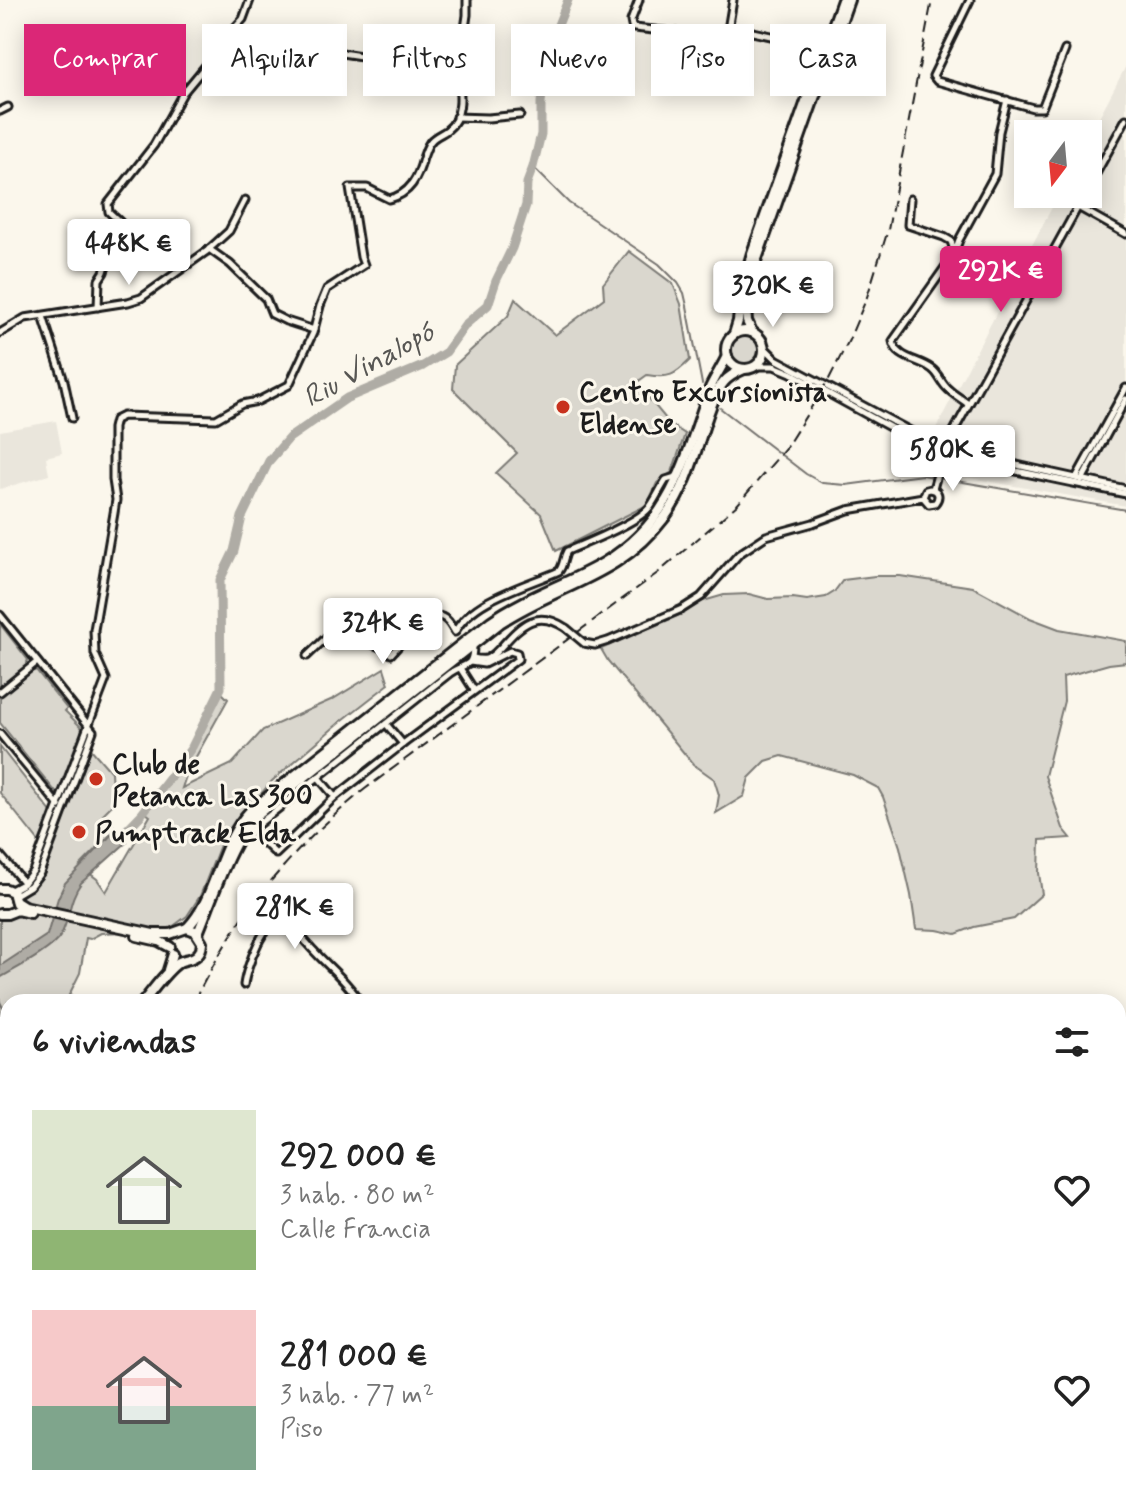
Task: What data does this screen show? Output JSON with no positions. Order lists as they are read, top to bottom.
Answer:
{
  "water": ["Riu Vinalopó"],
  "places": ["Centro Excursionista Eldense", "Club de Petanca Las 300", "Pumptrack Elda"],
  "north": "bottom",
  "page": {
    "chip": [
      "Comprar",
      "Alquilar",
      "Filtros",
      "Nuevo",
      "Piso",
      "Casa"
    ],
    "price": [
      "448K €",
      "292K €",
      "320K €",
      "580K €",
      "324K €",
      "281K €"
    ],
    "heading": "6 viviendas",
    "list": [
      {
        "name": "292 000 €",
        "note": "3 hab. · 80 m² · Calle Francia"
      },
      {
        "name": "281 000 €",
        "note": "3 hab. · 77 m² · Piso"
      }
    ]
  }
}
